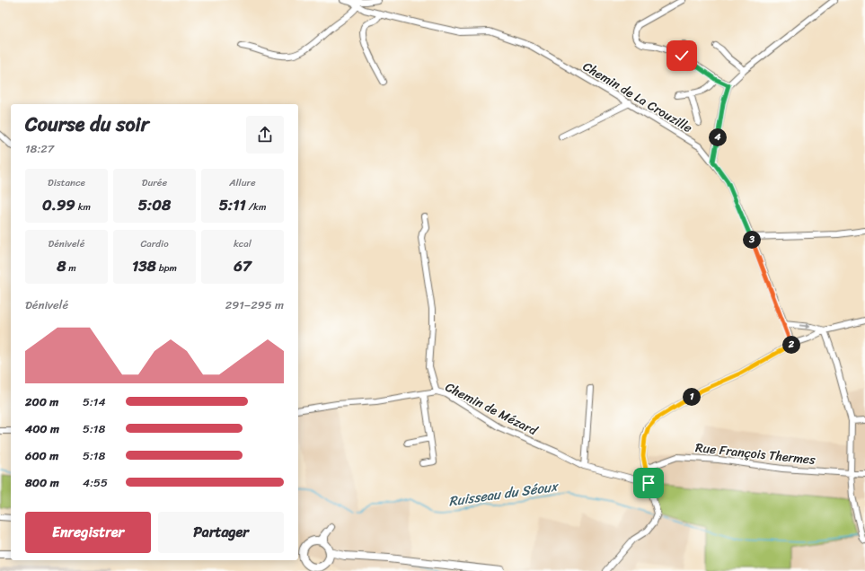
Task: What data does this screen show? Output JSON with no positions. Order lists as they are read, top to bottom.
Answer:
{
  "streets": {
    "street": ["Chemin de La Crouzille", "Chemin de Mézard", "Rue François Thermes"]
  },
  "water": ["Ruisseau du Séoux"],
  "page": {
    "heading": ["Course du soir", "18:27"],
    "pins": [
      "4",
      "3",
      "2",
      "1"
    ],
    "stats": [
      ["Distance", "0.99 km"],
      ["Durée", "5:08"],
      ["Allure", "5:11 /km"],
      ["Dénivelé", "8 m"],
      ["Cardio", "138 bpm"],
      ["kcal", "67"]
    ],
    "chart": ["Dénivelé", "291–295 m"],
    "list": [
      {
        "name": "200 m",
        "note": "5:14"
      },
      {
        "name": "400 m",
        "note": "5:18"
      },
      {
        "name": "600 m",
        "note": "5:18"
      },
      {
        "name": "800 m",
        "note": "4:55"
      }
    ],
    "buttons": ["Enregistrer", "Partager"]
  }
}
